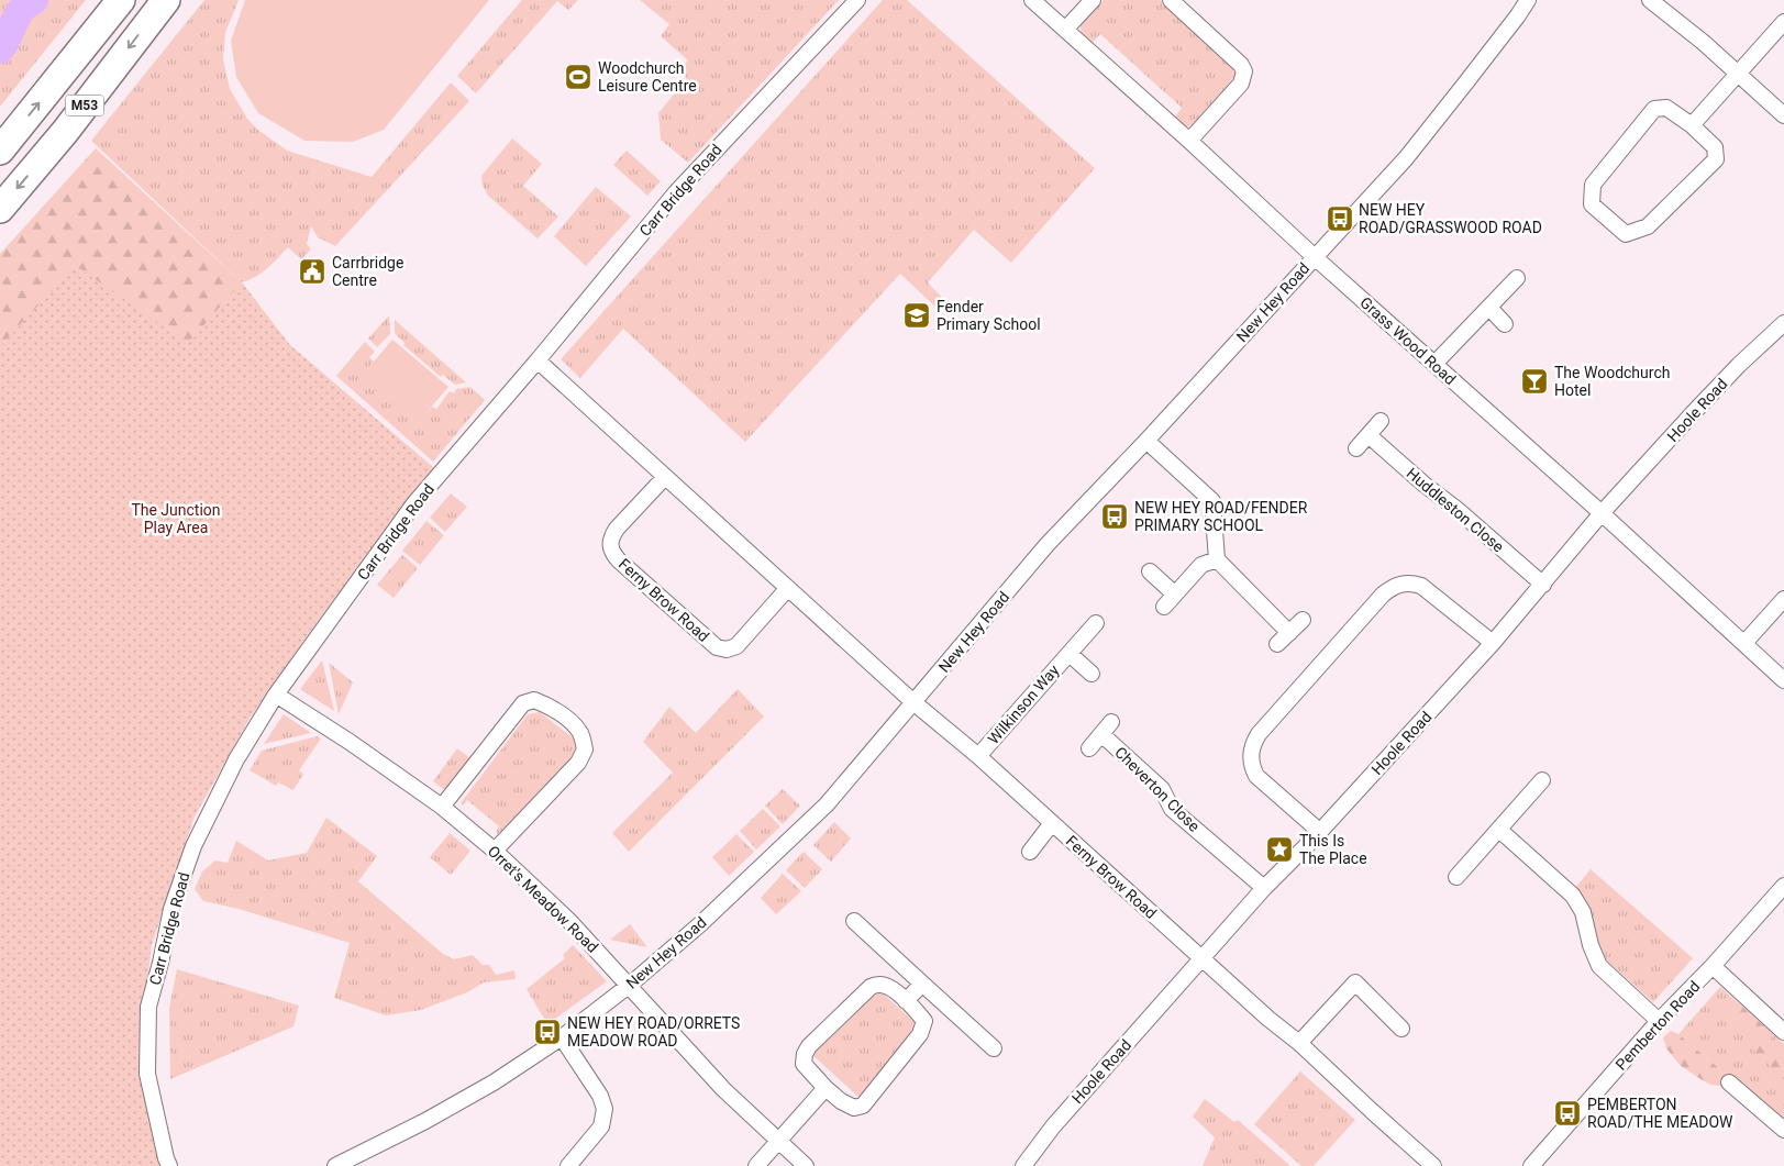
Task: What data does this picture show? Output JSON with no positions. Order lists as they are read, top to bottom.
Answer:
{
  "streets": {
    "highway": ["M53"],
    "street": [
      "Carr Bridge Road",
      "New Hey Road",
      "Grass Wood Road",
      "Hoole Road",
      "Huddleston Close",
      "Ferny Brow Road",
      "Wilkinson Way",
      "Cheverton Close",
      "Orret's Meadow Road",
      "Pemberton Road"
    ]
  },
  "crossings": [
    ["Carr Bridge Road", "Ferny Brow Road"],
    ["Carr Bridge Road", "Orret's Meadow Road"],
    ["New Hey Road", "Grass Wood Road"],
    ["New Hey Road", "Ferny Brow Road"],
    ["New Hey Road", "Orret's Meadow Road"],
    ["Grass Wood Road", "Hoole Road"],
    ["Hoole Road", "Huddleston Close"],
    ["Hoole Road", "Ferny Brow Road"],
    ["Hoole Road", "Cheverton Close"],
    ["Ferny Brow Road", "Wilkinson Way"]
  ],
  "parks": ["The Junction Play Area"],
  "places": {
    "sports": ["Woodchurch Leisure Centre"],
    "bus stop": [
      "NEW HEY ROAD/GRASSWOOD ROAD",
      "NEW HEY ROAD/FENDER PRIMARY SCHOOL",
      "NEW HEY ROAD/ORRETS MEADOW ROAD",
      "PEMBERTON ROAD/THE MEADOW"
    ],
    "public building": ["Carrbridge Centre"],
    "school or university": ["Fender Primary School"],
    "bar": ["The Woodchurch Hotel"],
    "place": ["This Is The Place"]
  }
}
